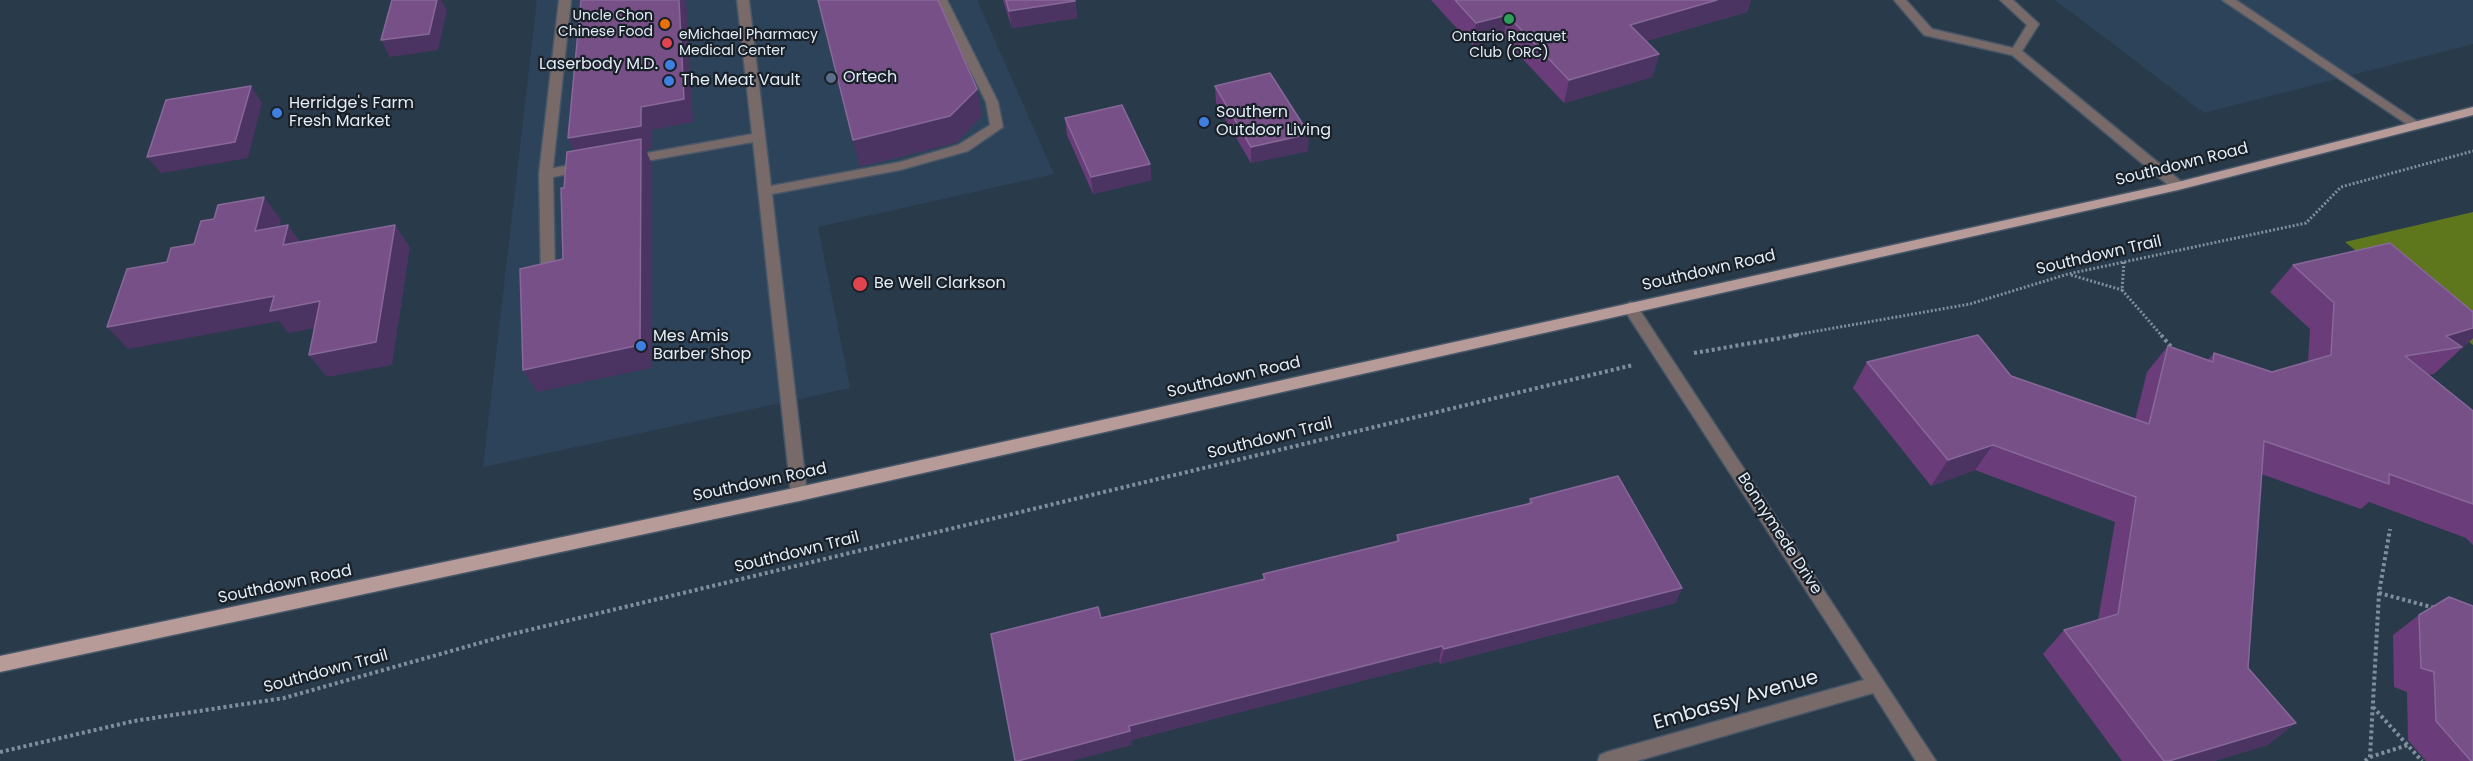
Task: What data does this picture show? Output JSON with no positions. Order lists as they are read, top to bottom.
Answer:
{
  "streets": {
    "main road": ["Southdown Road"],
    "street": ["Bonnymede Drive", "Embassy Avenue"],
    "path": ["Southdown Trail"]
  },
  "crossings": [
    ["Southdown Road", "Bonnymede Drive"],
    ["Bonnymede Drive", "Embassy Avenue"]
  ],
  "places": [
    "Ontario Racquet Club (ORC)",
    "Uncle Chon Chinese Food",
    "eMichael Pharmacy Medical Center",
    "Laserbody M.D.",
    "Ortech",
    "The Meat Vault",
    "Herridge's Farm Fresh Market",
    "Southern Outdoor Living",
    "Be Well Clarkson",
    "Mes Amis Barber Shop"
  ]
}
